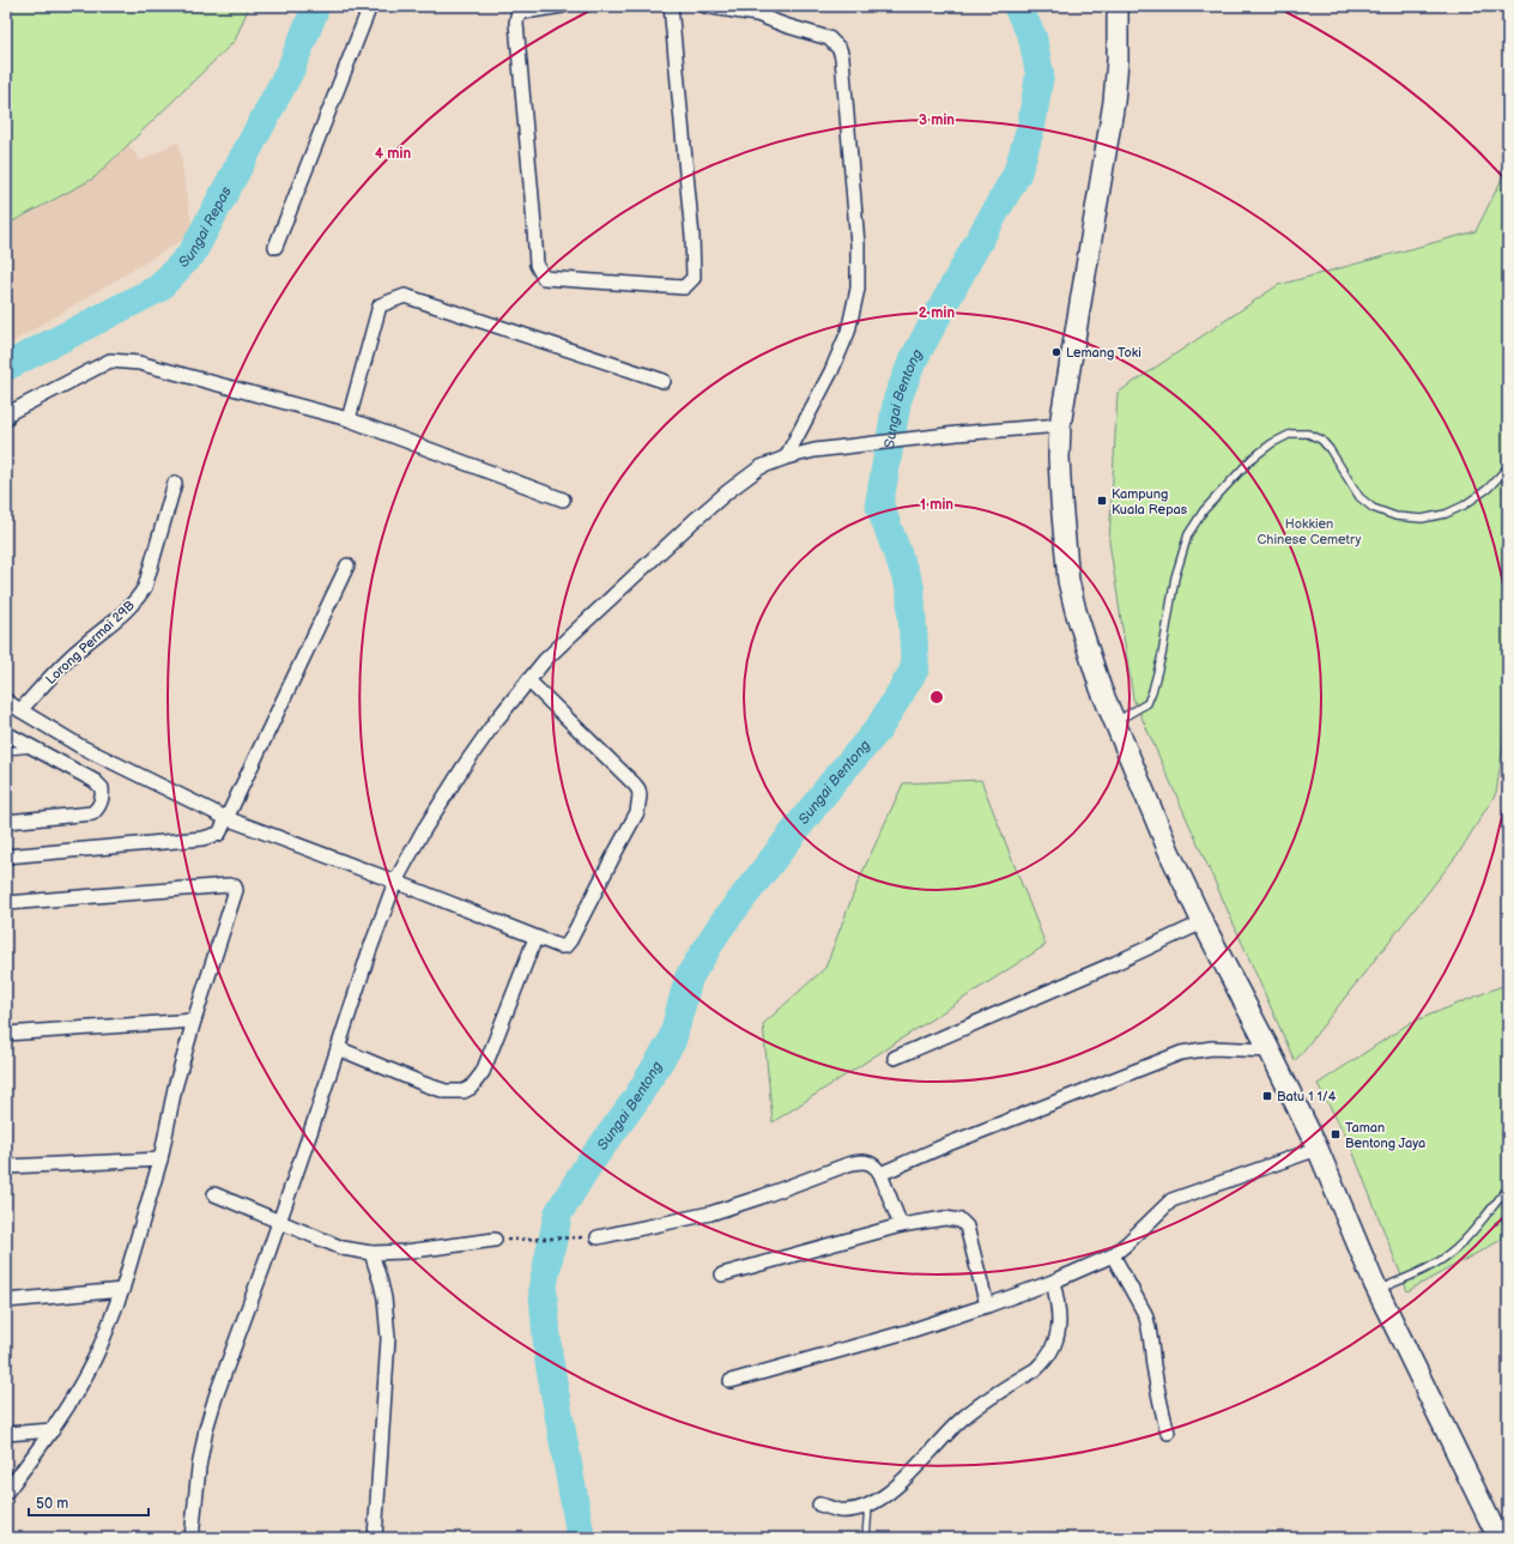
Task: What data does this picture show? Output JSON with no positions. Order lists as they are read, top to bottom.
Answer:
{
  "streets": {
    "street": ["Lorong Permai 29B"]
  },
  "water": ["Sungai Repas", "Sungai Bentong"],
  "parks": ["Hokkien Chinese Cemetry"],
  "places": {
    "other": ["Lemang Toki"],
    "transit": ["Kampung Kuala Repas", "Batu 1 1/4", "Taman Bentong Jaya"]
  },
  "scale_bar": "50 m",
  "rings": [
    "3 min",
    "4 min",
    "2 min",
    "1 min"
  ]
}
